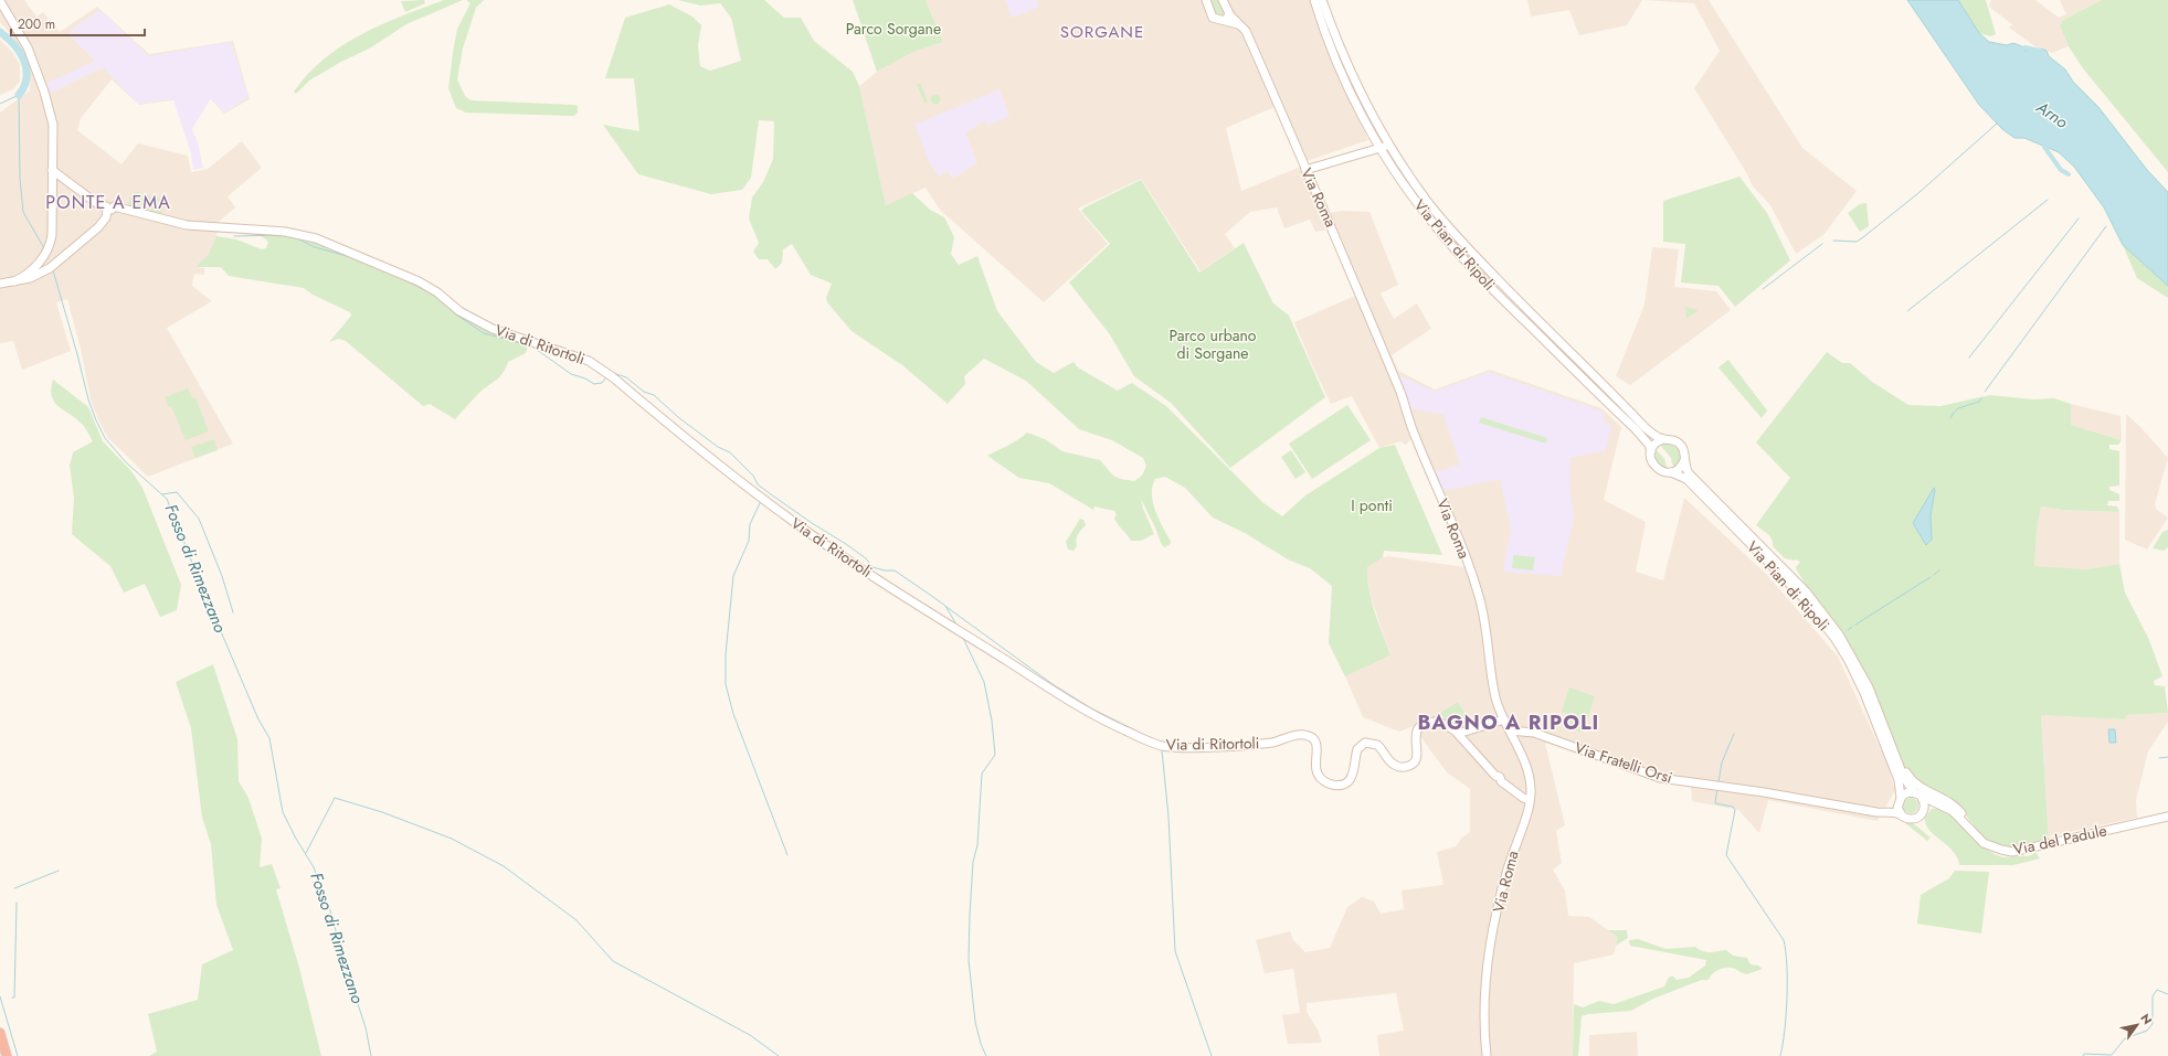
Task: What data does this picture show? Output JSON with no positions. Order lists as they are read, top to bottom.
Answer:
{
  "streets": {
    "main road": [
      "Via Roma",
      "Via Pian di Ripoli",
      "Via di Ritortoli",
      "Via Fratelli Orsi",
      "Via del Padule"
    ]
  },
  "crossings": [
    ["Via Roma", "Via Fratelli Orsi"],
    ["Via Pian di Ripoli", "Via del Padule"]
  ],
  "districts": ["SORGANE", "PONTE A EMA", "BAGNO A RIPOLI"],
  "water": ["Arno", "Fosso di Rimezzano"],
  "parks": ["Parco Sorgane", "Parco urbano di Sorgane", "I ponti"],
  "scale_bar": "200 m",
  "north": "top right"
}
